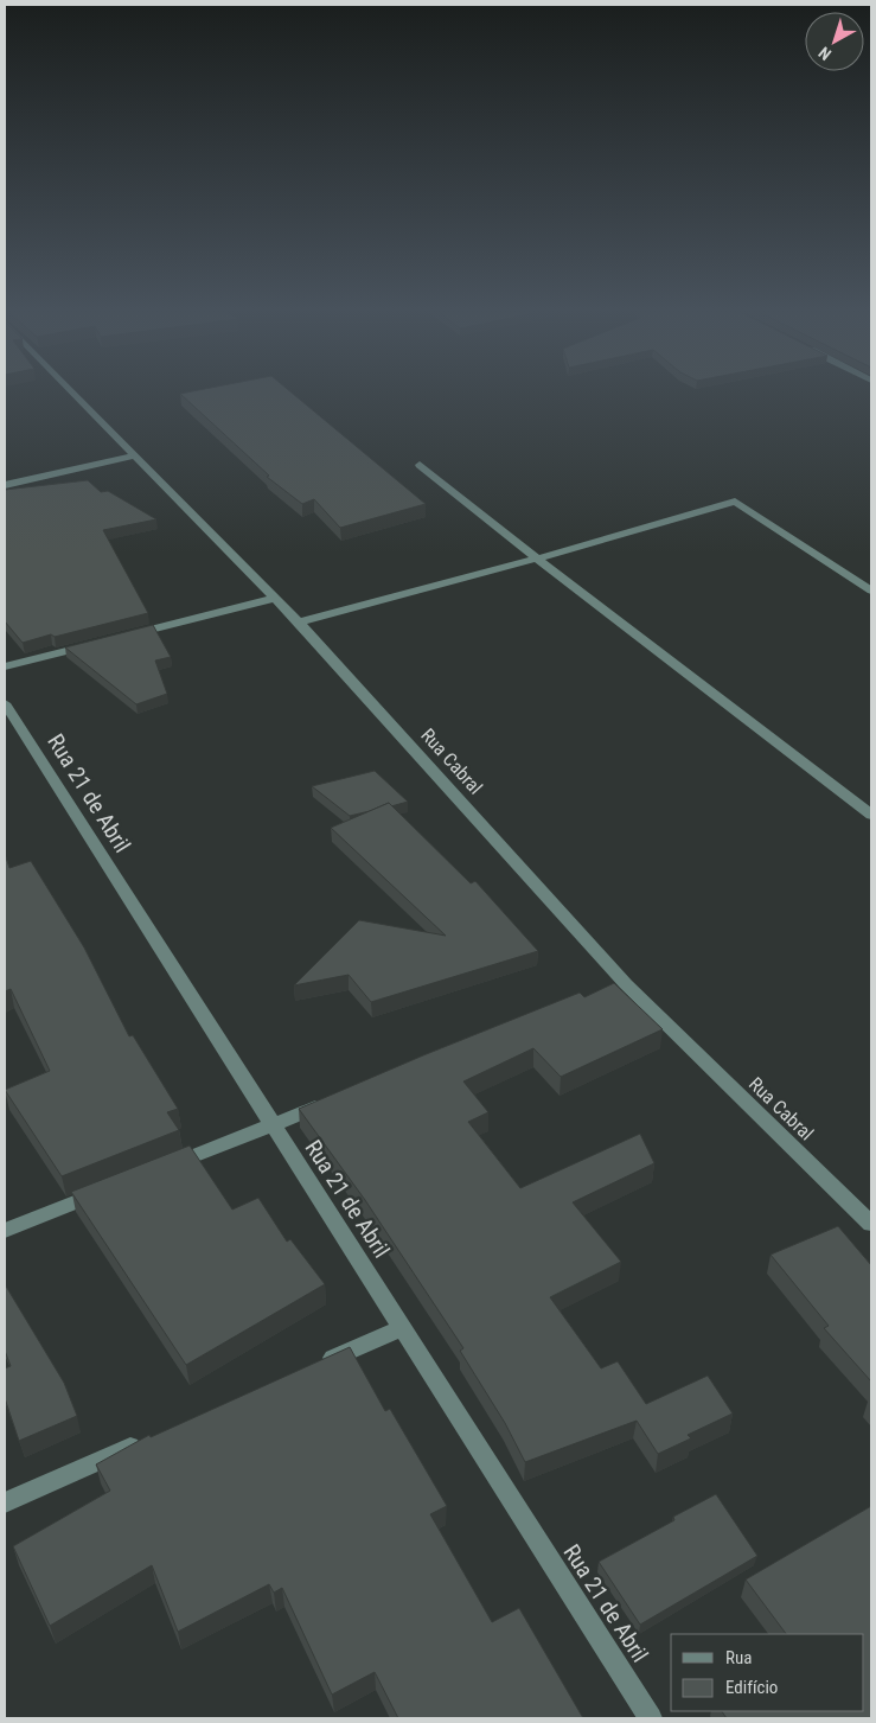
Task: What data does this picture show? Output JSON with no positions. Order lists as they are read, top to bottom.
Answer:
{
  "streets": {
    "street": ["Rua Cabral", "Rua 21 de Abril"]
  },
  "legend": ["Rua", "Edifício"],
  "north": "bottom left"
}
